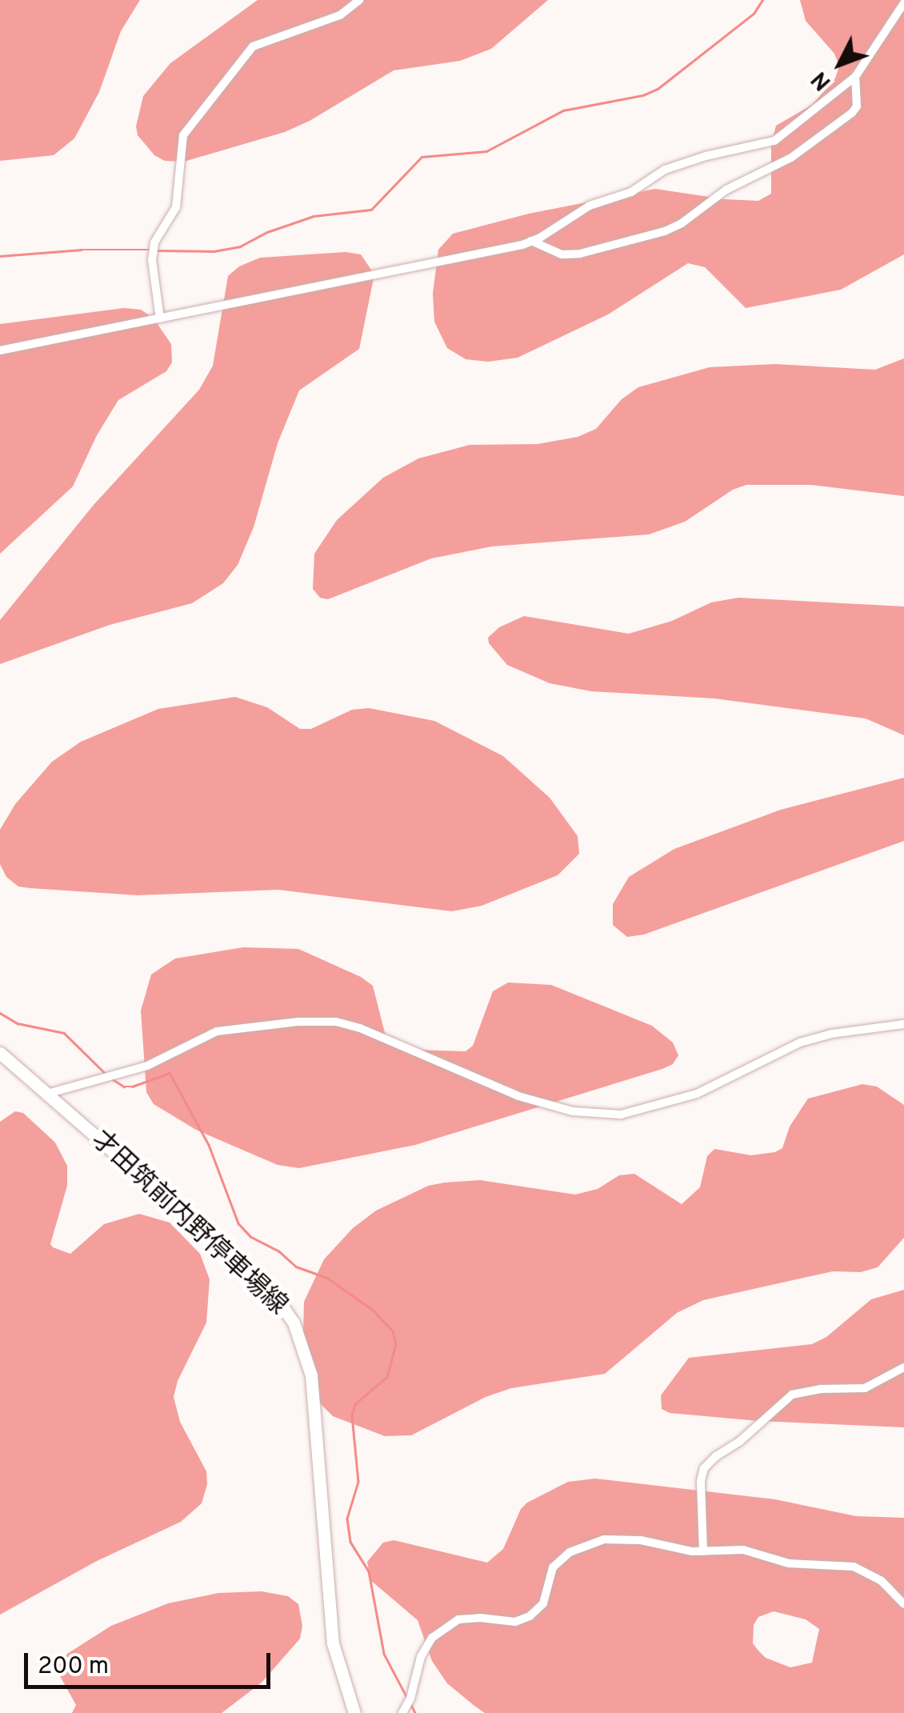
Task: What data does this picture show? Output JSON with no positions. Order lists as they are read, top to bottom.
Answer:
{
  "streets": {
    "main road": ["才田筑前内野停車場線"]
  },
  "scale_bar": "200 m",
  "north": "bottom left"
}
